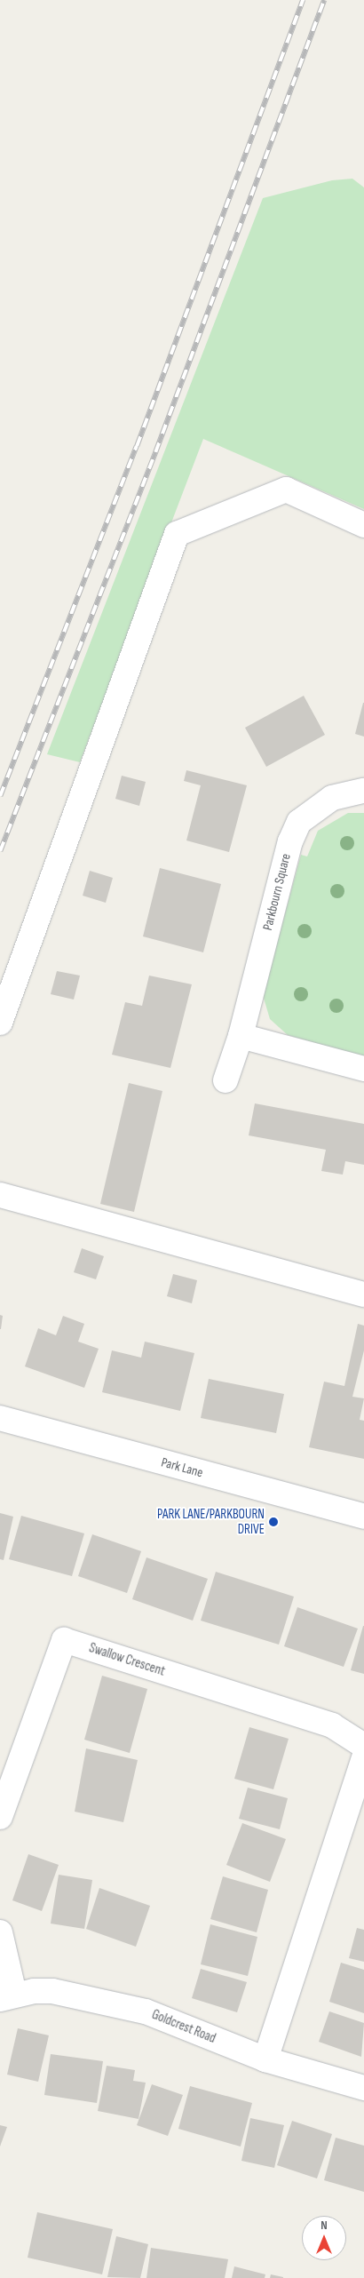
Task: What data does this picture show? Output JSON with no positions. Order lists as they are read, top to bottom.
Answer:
{
  "streets": {
    "street": [
      "Parkbourn Square",
      "Park Lane",
      "Swallow Crescent",
      "Goldcrest Road"
    ]
  },
  "places": ["PARK LANE/PARKBOURN DRIVE"],
  "north": "top"
}
